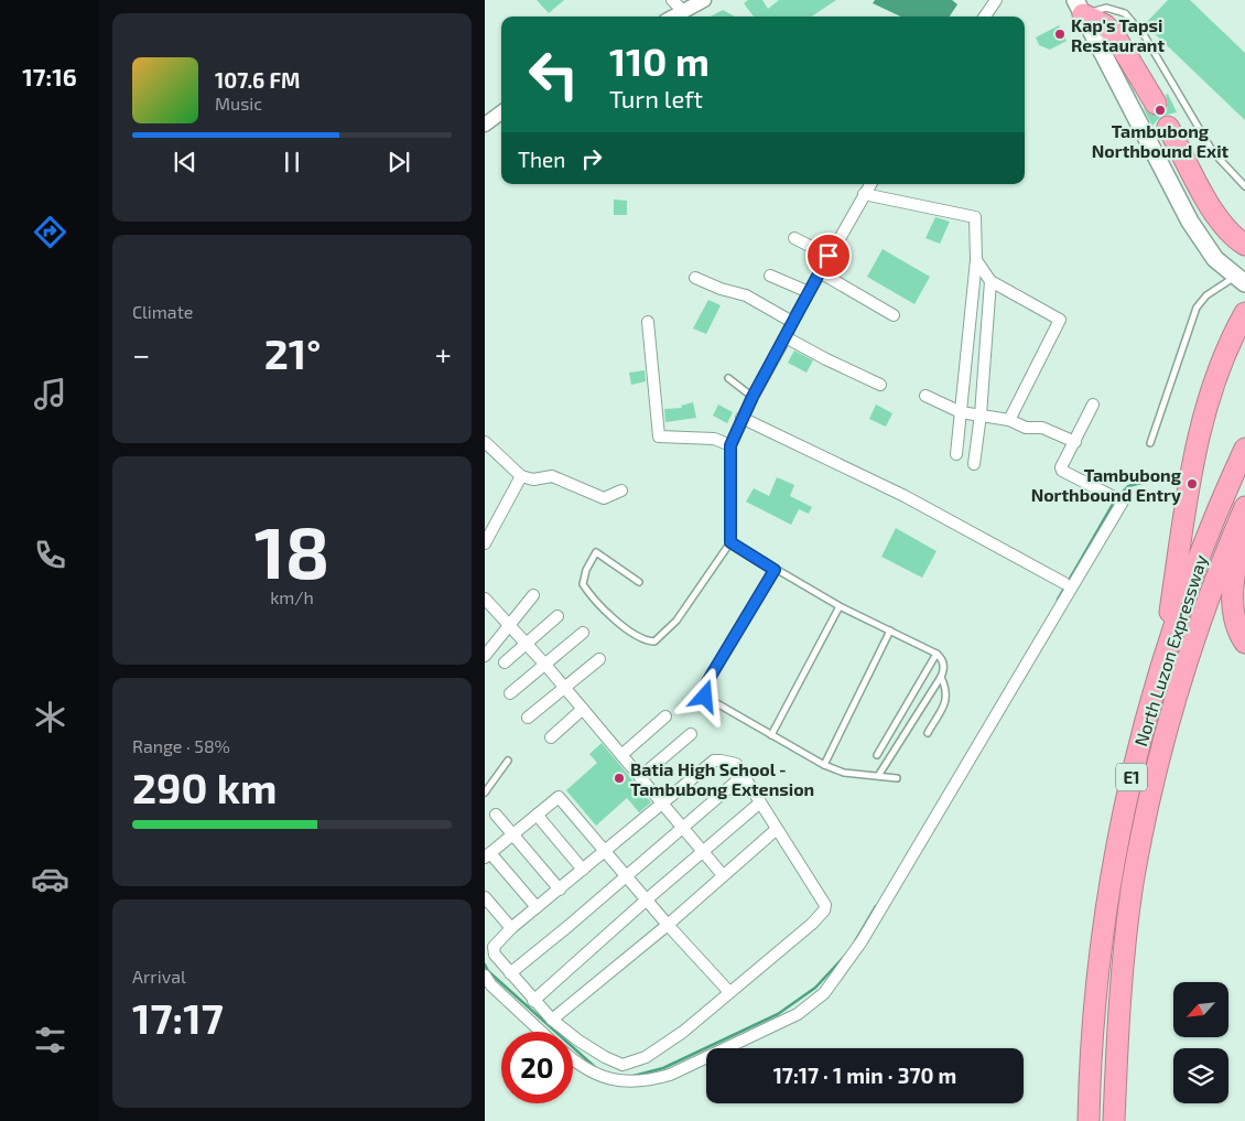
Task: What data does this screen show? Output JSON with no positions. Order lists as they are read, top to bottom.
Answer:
{
  "streets": {
    "highway": ["North Luzon Expressway", "E1"]
  },
  "places": [
    "Kap's Tapsi Restaurant",
    "Tambubong Northbound Exit",
    "Tambubong Northbound Entry",
    "Batia High School - Tambubong Extension"
  ],
  "north": "bottom left",
  "page": {
    "tabs": "17:16",
    "turn": ["110 m", "Turn left"],
    "song": ["107.6 FM", "Music"],
    "then": "Then",
    "tile": [
      "Climate",
      ["18", "km/h"],
      ["Range · 58%", "290 km"],
      ["Arrival", "17:17"]
    ],
    "heat": ["−", "21°", "+"],
    "limit": "20",
    "trip": "17:17 · 1 min · 370 m"
  }
}
